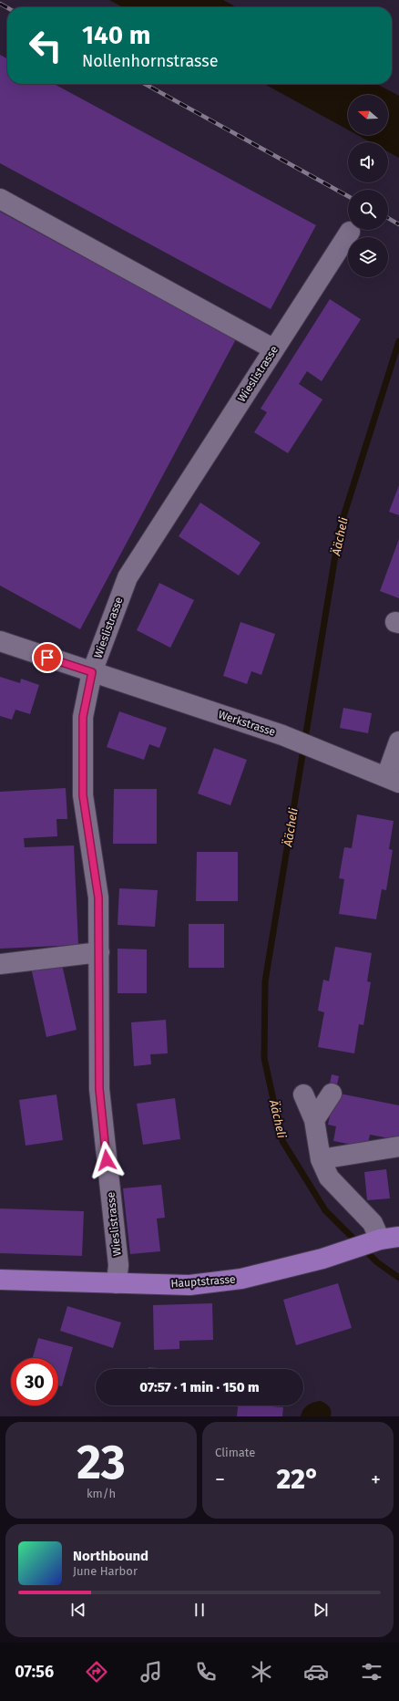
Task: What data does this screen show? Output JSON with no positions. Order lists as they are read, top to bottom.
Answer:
{
  "streets": {
    "main road": ["Hauptstrasse"],
    "street": ["Wieslistrasse", "Werkstrasse"]
  },
  "crossings": [
    ["Wieslistrasse", "Werkstrasse"],
    ["Wieslistrasse", "Hauptstrasse"]
  ],
  "water": ["Äächeli"],
  "north": "left",
  "page": {
    "turn": ["140 m", "Nollenhornstrasse"],
    "limit": "30",
    "trip": "07:57 · 1 min · 150 m",
    "tile": [
      ["23", "km/h"],
      "Climate"
    ],
    "heat": ["−", "22°", "+"],
    "song": ["Northbound", "June Harbor"],
    "tabs": "07:56"
  }
}
